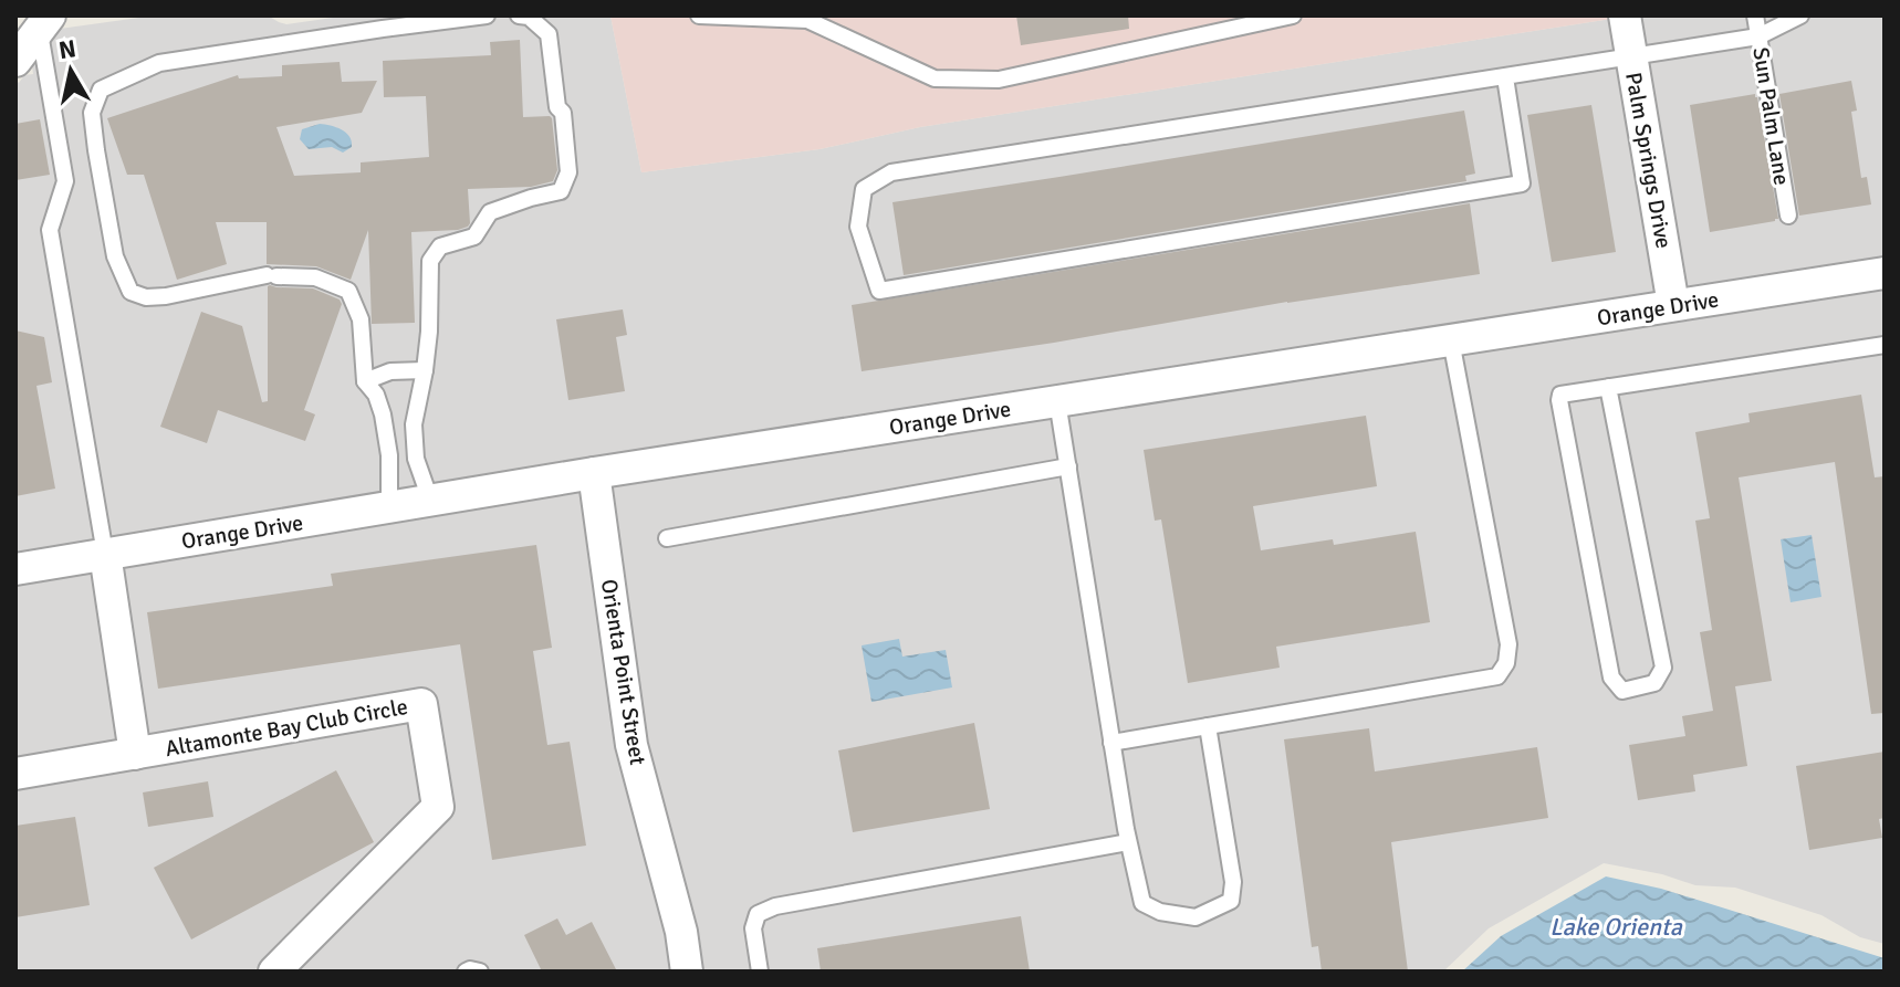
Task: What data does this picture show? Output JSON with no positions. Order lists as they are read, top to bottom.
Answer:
{
  "streets": {
    "street": [
      "Palm Springs Drive",
      "Orange Drive",
      "Orienta Point Street",
      "Altamonte Bay Club Circle"
    ],
    "lane": ["Sun Palm Lane"]
  },
  "crossings": [
    ["Palm Springs Drive", "Orange Drive"],
    ["Orange Drive", "Orienta Point Street"],
    ["Orange Drive", "Altamonte Bay Club Circle"]
  ],
  "water": ["Lake Orienta"],
  "north": "top"
}
